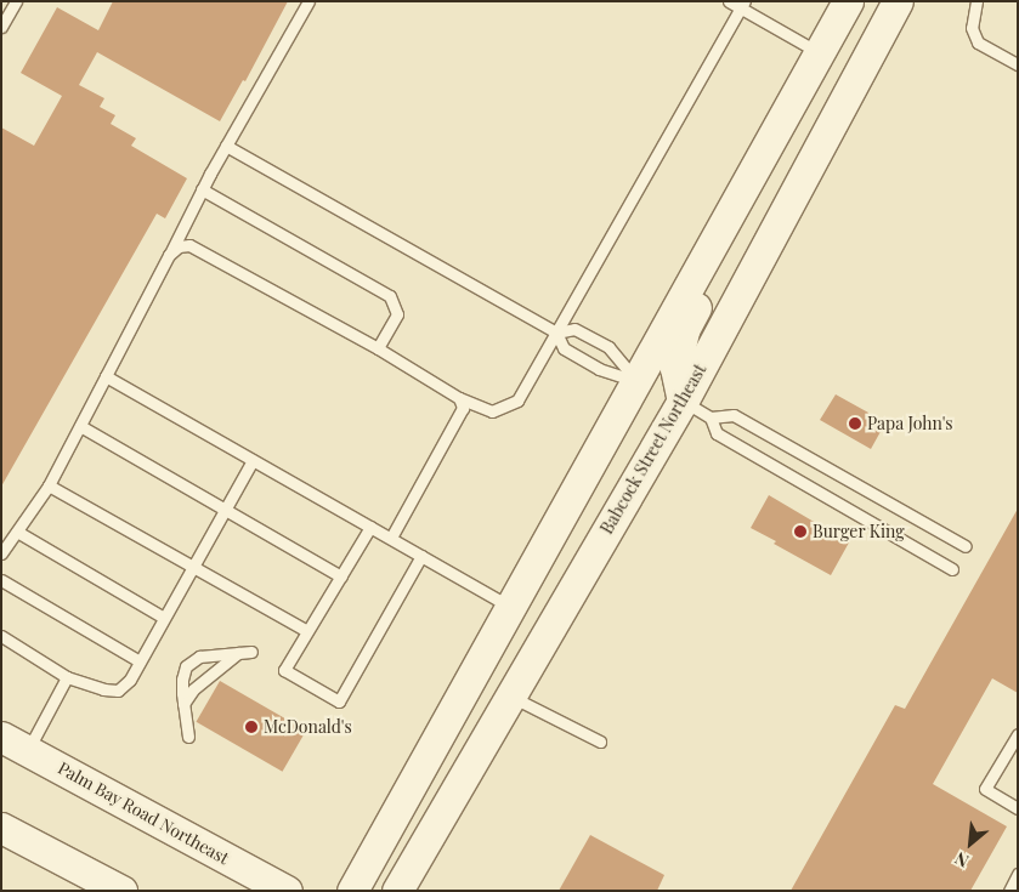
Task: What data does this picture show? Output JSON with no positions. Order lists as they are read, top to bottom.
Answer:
{
  "streets": {
    "main road": ["Babcock Street Northeast", "Palm Bay Road Northeast"]
  },
  "places": ["Papa John's", "Burger King", "McDonald's"],
  "north": "bottom left"
}
